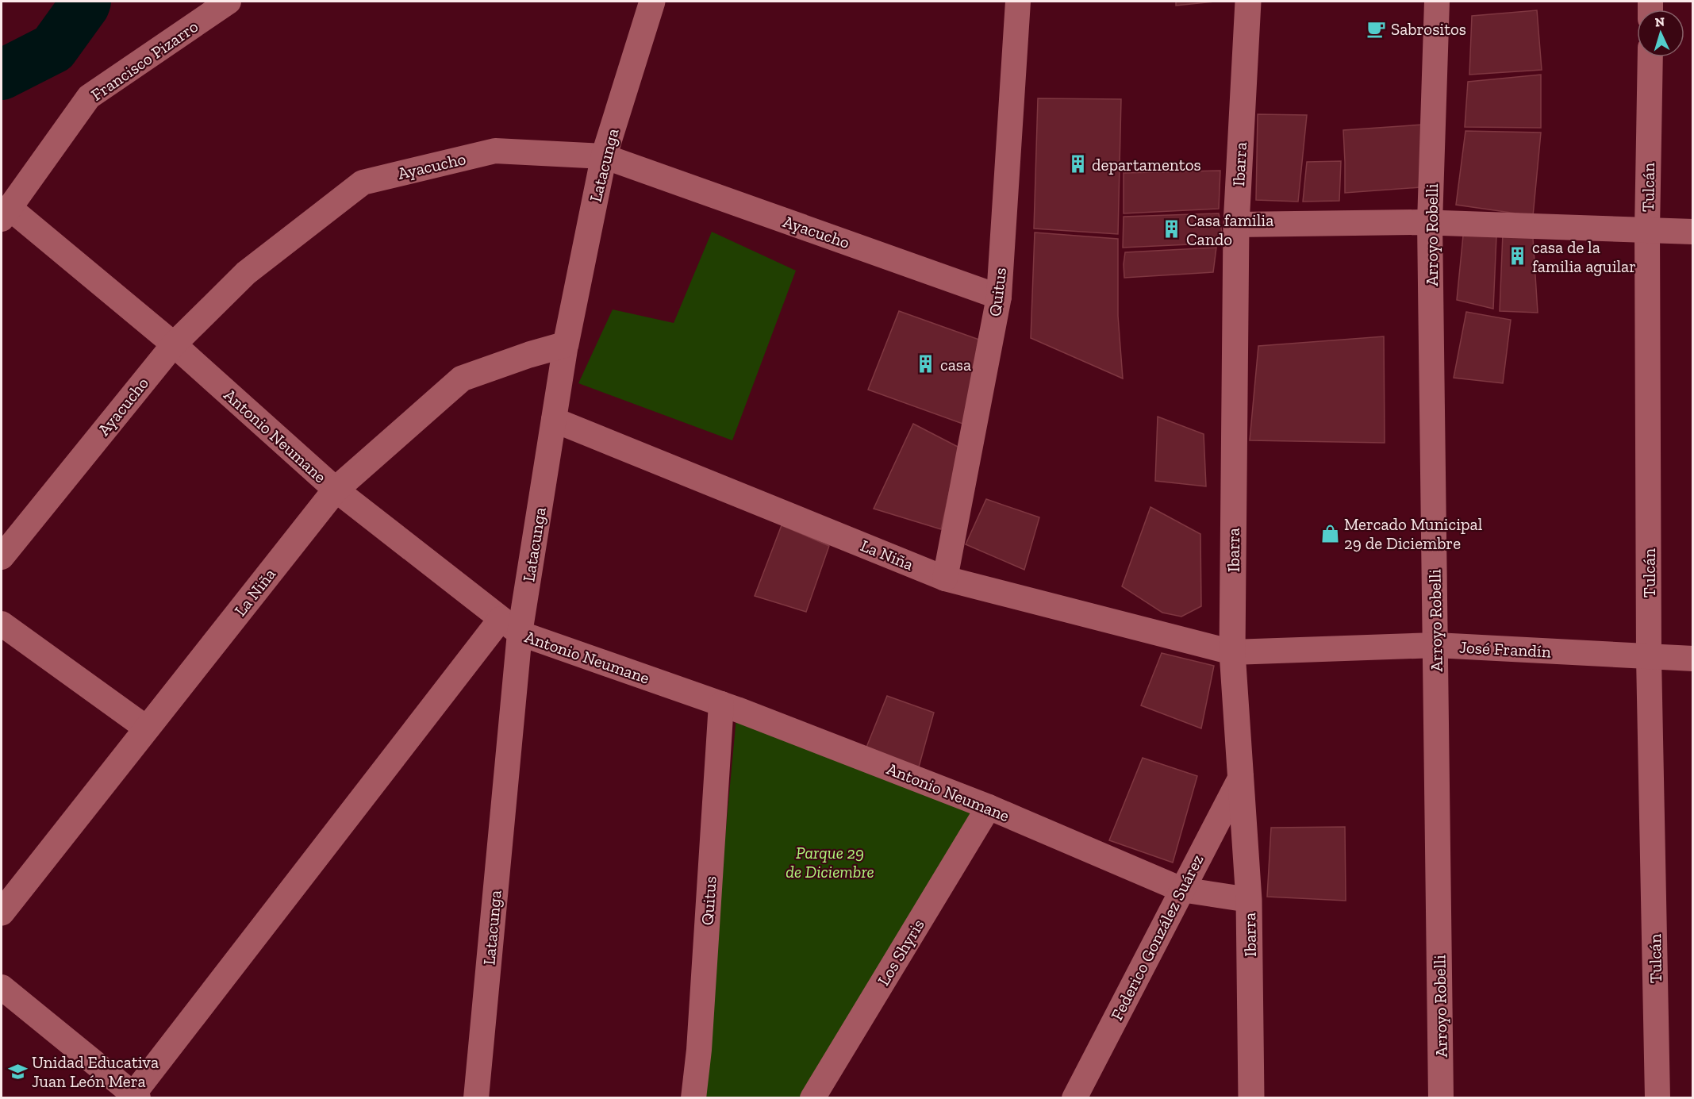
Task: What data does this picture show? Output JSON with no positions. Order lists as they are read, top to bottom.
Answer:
{
  "streets": {
    "street": [
      "Francisco Pizarro",
      "Ibarra",
      "Latacunga",
      "Ayacucho",
      "Tulcán",
      "Arroyo Robelli",
      "Quitus",
      "Antonio Neumane",
      "La Niña",
      "José Frandín",
      "Federico González Suárez",
      "Los Shyris"
    ]
  },
  "crossings": [
    ["Francisco Pizarro", "Antonio Neumane"],
    ["Ibarra", "Antonio Neumane"],
    ["Ibarra", "La Niña"],
    ["Ibarra", "José Frandín"],
    ["Ibarra", "Federico González Suárez"],
    ["Latacunga", "Ayacucho"],
    ["Latacunga", "Antonio Neumane"],
    ["Latacunga", "La Niña"],
    ["Ayacucho", "Quitus"],
    ["Ayacucho", "Antonio Neumane"],
    ["Tulcán", "José Frandín"],
    ["Arroyo Robelli", "José Frandín"],
    ["Quitus", "Antonio Neumane"],
    ["Quitus", "La Niña"],
    ["Antonio Neumane", "La Niña"],
    ["Antonio Neumane", "Federico González Suárez"],
    ["Antonio Neumane", "Los Shyris"],
    ["La Niña", "José Frandín"]
  ],
  "parks": ["Parque 29 de Diciembre"],
  "places": {
    "cafe": ["Sabrositos"],
    "building": [
      "departamentos",
      "Casa familia Cando",
      "casa de la familia aguilar",
      "casa"
    ],
    "shop": ["Mercado Municipal 29 de Diciembre"],
    "school or university": ["Unidad Educativa Juan León Mera"]
  },
  "north": "top"
}
